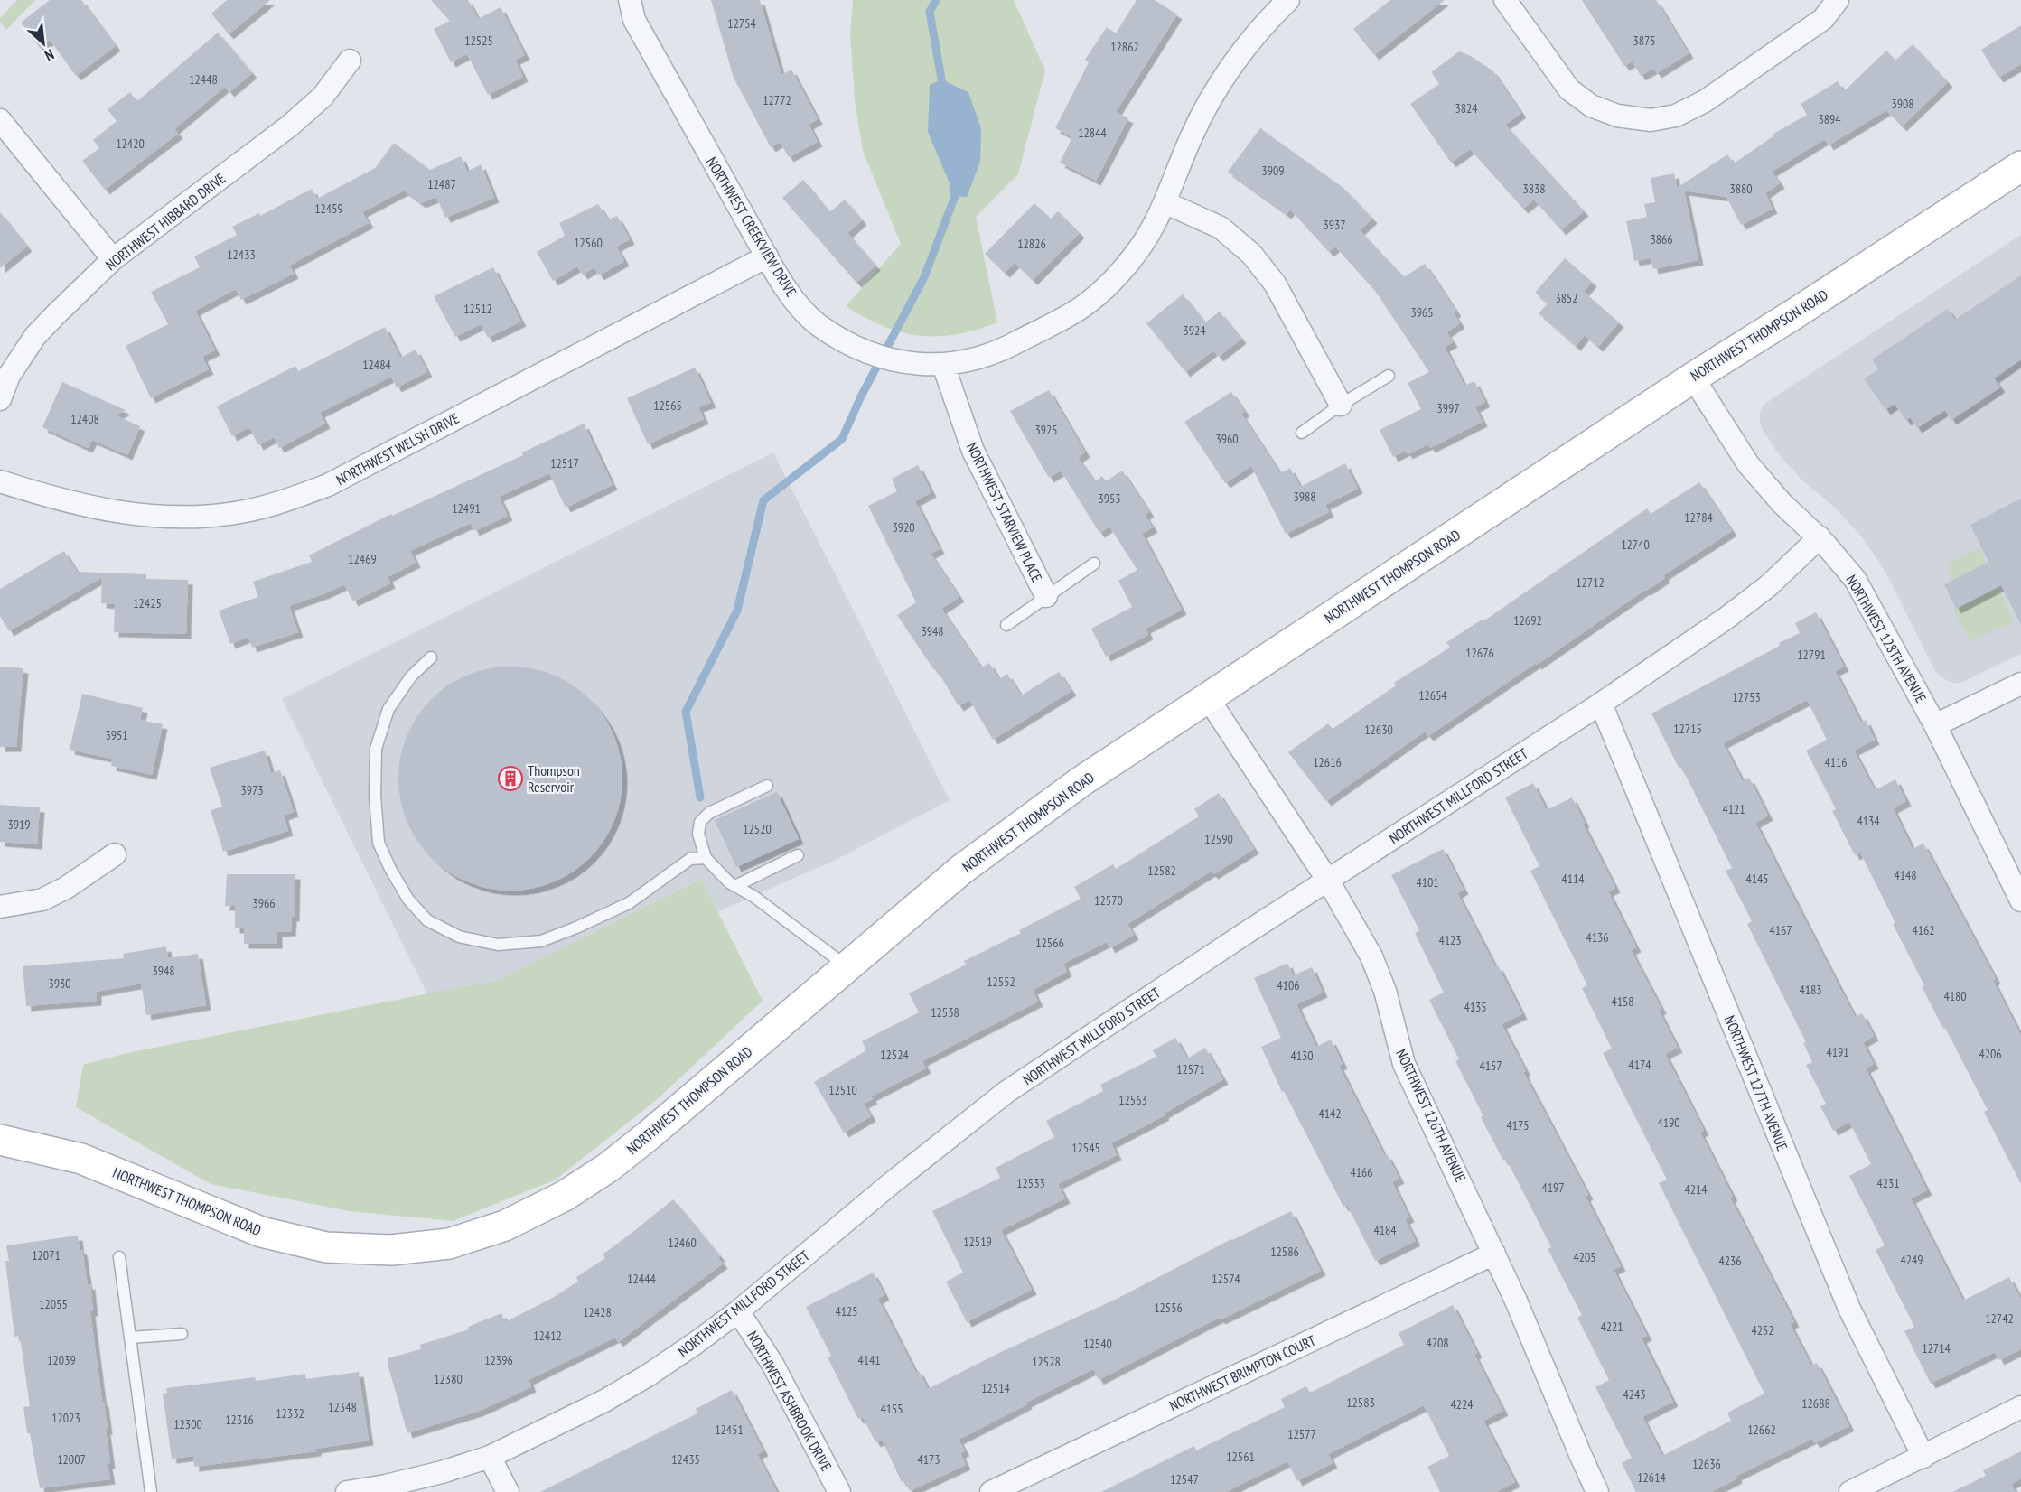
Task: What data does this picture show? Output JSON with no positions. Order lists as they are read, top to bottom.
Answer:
{
  "streets": {
    "street": [
      "NORTHWEST HIBBARD DRIVE",
      "NORTHWEST CREEKVIEW DRIVE",
      "NORTHWEST THOMPSON ROAD",
      "NORTHWEST WELSH DRIVE",
      "NORTHWEST STARVIEW PLACE",
      "NORTHWEST 128TH AVENUE",
      "NORTHWEST MILLFORD STREET",
      "NORTHWEST 127TH AVENUE",
      "NORTHWEST 126TH AVENUE",
      "NORTHWEST BRIMPTON COURT",
      "NORTHWEST ASHBROOK DRIVE"
    ]
  },
  "crossings": [
    ["NORTHWEST CREEKVIEW DRIVE", "NORTHWEST WELSH DRIVE"],
    ["NORTHWEST CREEKVIEW DRIVE", "NORTHWEST STARVIEW PLACE"],
    ["NORTHWEST THOMPSON ROAD", "NORTHWEST 128TH AVENUE"],
    ["NORTHWEST THOMPSON ROAD", "NORTHWEST 126TH AVENUE"],
    ["NORTHWEST 128TH AVENUE", "NORTHWEST MILLFORD STREET"],
    ["NORTHWEST MILLFORD STREET", "NORTHWEST 127TH AVENUE"],
    ["NORTHWEST MILLFORD STREET", "NORTHWEST 126TH AVENUE"],
    ["NORTHWEST MILLFORD STREET", "NORTHWEST ASHBROOK DRIVE"],
    ["NORTHWEST 126TH AVENUE", "NORTHWEST BRIMPTON COURT"]
  ],
  "places": {
    "building": ["Thompson Reservoir"]
  },
  "house_numbers": [
    "12754",
    "12525",
    "3875",
    "12862",
    "12448",
    "12772",
    "3908",
    "3824",
    "3894",
    "12844",
    "12420",
    "3909",
    "12487",
    "3838",
    "3880",
    "12459",
    "3937",
    "3866",
    "12560",
    "12826",
    "12433",
    "3852",
    "12512",
    "3965",
    "3924",
    "12484",
    "12565",
    "3997",
    "12408",
    "3925",
    "3960",
    "12517",
    "3988",
    "3953",
    "12491",
    "12784",
    "3920",
    "12740",
    "12469",
    "12712",
    "12425",
    "12692",
    "3948",
    "12676",
    "12791",
    "12654",
    "12753",
    "12715",
    "12630",
    "3951",
    "12616",
    "4116",
    "3973",
    "4121",
    "4134",
    "3919",
    "12520",
    "12590",
    "12582",
    "4148",
    "4114",
    "4145",
    "4101",
    "12570",
    "3966",
    "4167",
    "4162",
    "4136",
    "4123",
    "12566",
    "3948",
    "12552",
    "3930",
    "4106",
    "4183",
    "4180",
    "4158",
    "4135",
    "12538",
    "4191",
    "4206",
    "12524",
    "4130",
    "4174",
    "4157",
    "12571",
    "12510",
    "12563",
    "4142",
    "4190",
    "4175",
    "12545",
    "4166",
    "12533",
    "4231",
    "4197",
    "4214",
    "4184",
    "12519",
    "12460",
    "12586",
    "12071",
    "4205",
    "4249",
    "4236",
    "12444",
    "12574",
    "12055",
    "12556",
    "4125",
    "12428",
    "12742",
    "4221",
    "4252",
    "12412",
    "4208",
    "12540",
    "12714",
    "12039",
    "12396",
    "4141",
    "12528",
    "12380",
    "12514",
    "4243",
    "12583",
    "12688",
    "4224",
    "12348",
    "4155",
    "12332",
    "12023",
    "12316",
    "12300",
    "12451",
    "12662",
    "12577",
    "12561",
    "12007",
    "12435",
    "4173",
    "12636",
    "12614",
    "12547"
  ],
  "north": "bottom right"
}
